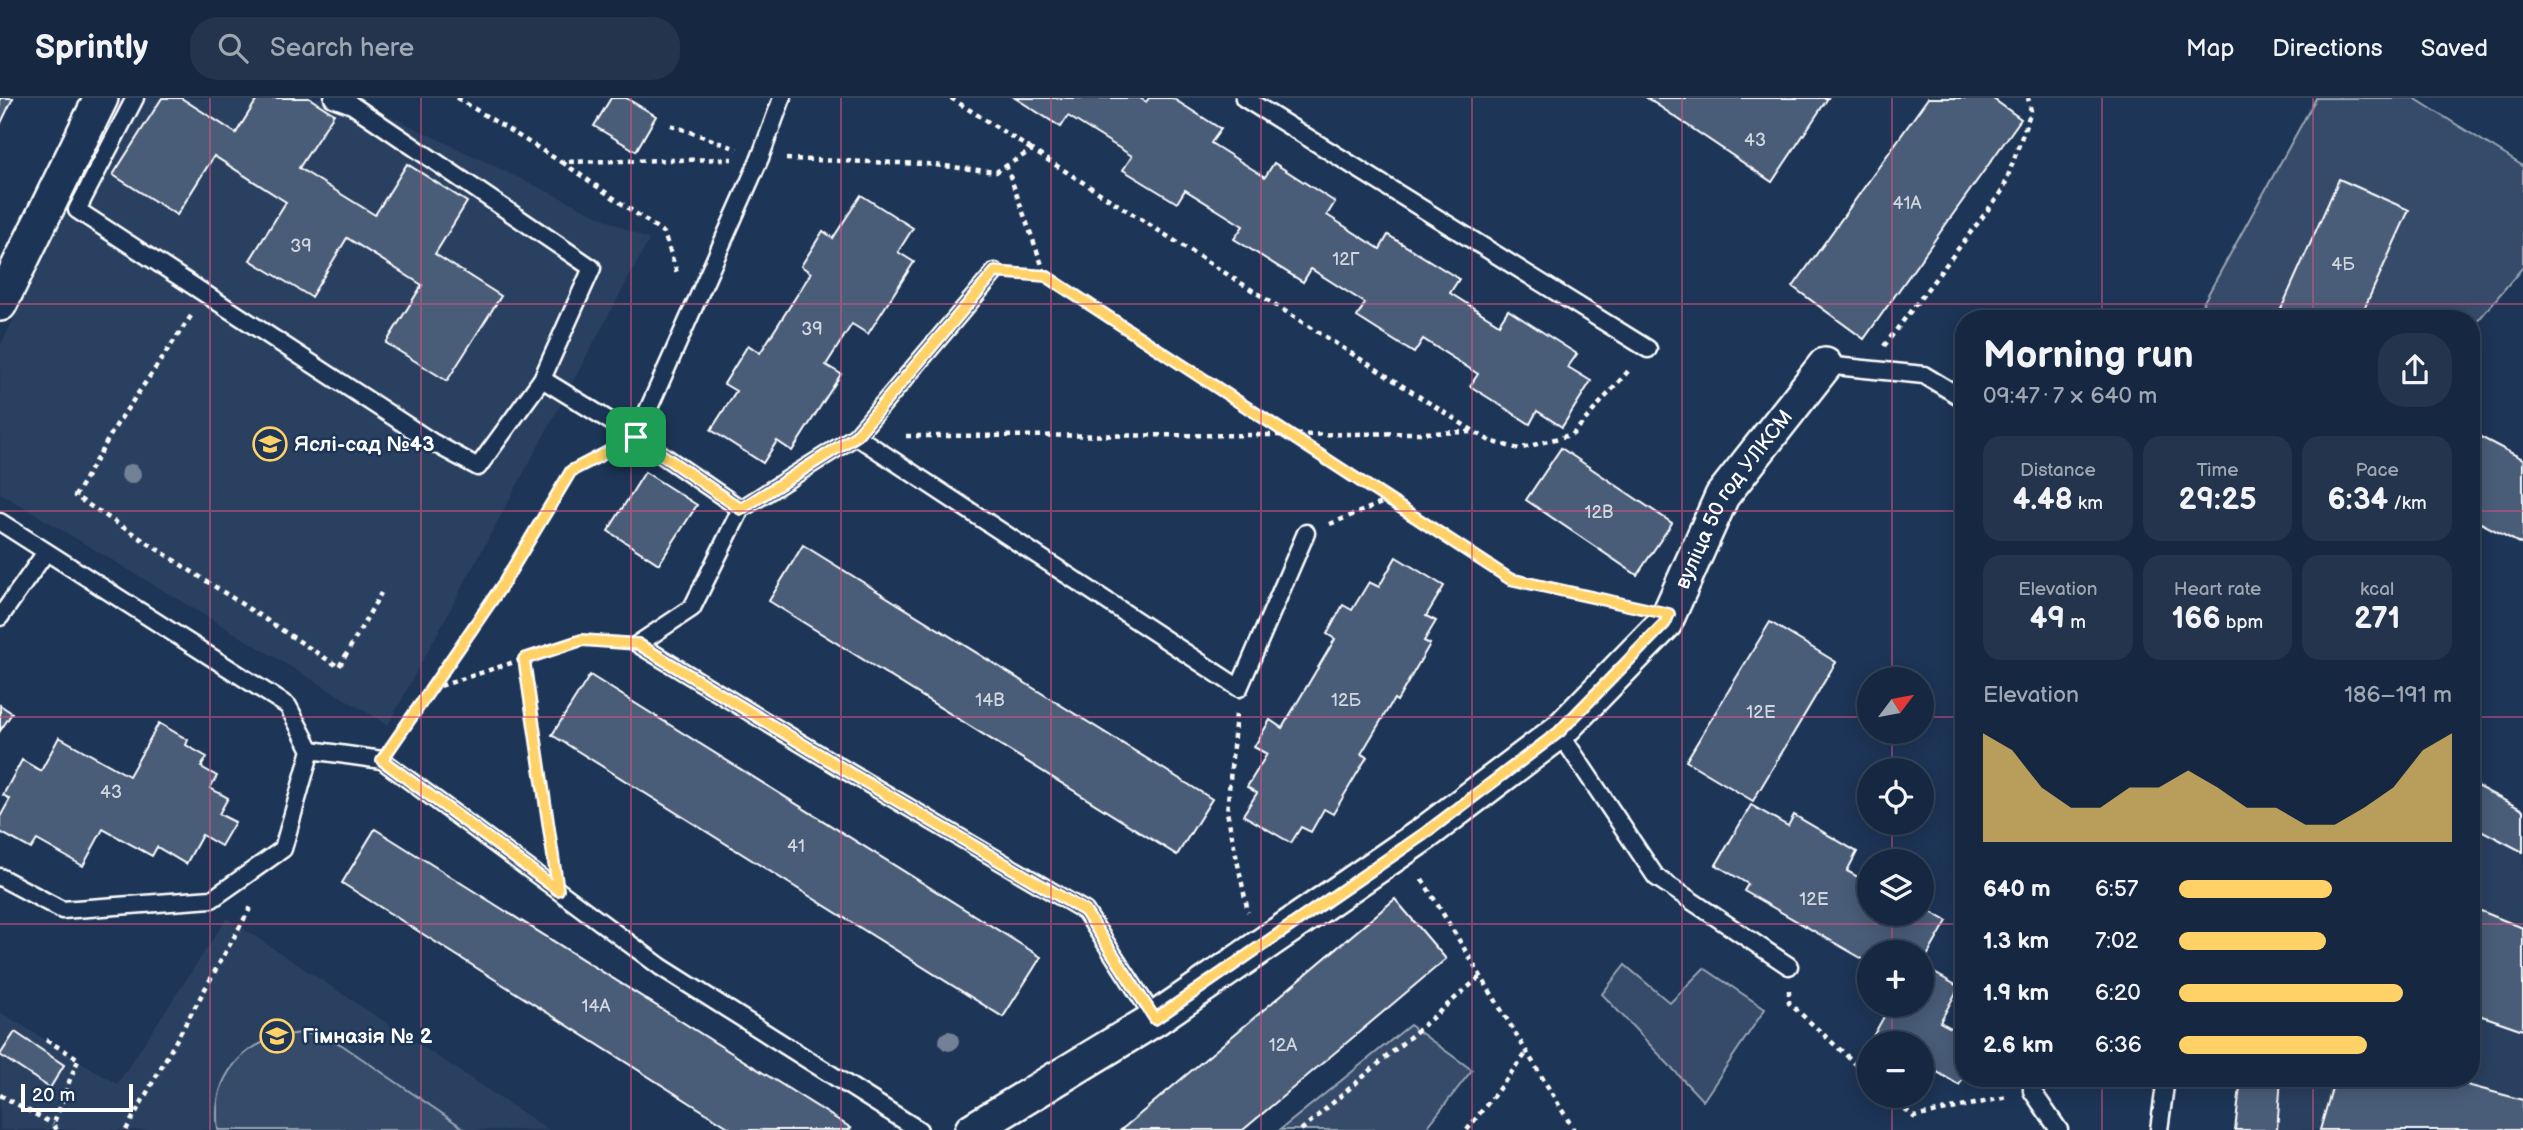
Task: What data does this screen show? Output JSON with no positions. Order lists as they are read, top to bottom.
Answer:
{
  "streets": {
    "street": ["вуліца 50 год УЛКСМ"]
  },
  "places": {
    "school or university": ["Яслі-сад №43", "Гімназія № 2"]
  },
  "house_numbers": [
    "43",
    "41А",
    "39",
    "12Г",
    "4Б",
    "39",
    "12В",
    "14В",
    "12Б",
    "12Е",
    "43",
    "41",
    "12Е",
    "14А",
    "12А"
  ],
  "scale_bar": "20 m",
  "north": "top right",
  "page": {
    "header": "Sprintly",
    "search": "Search here",
    "nav": ["Map", "Directions", "Saved"],
    "heading": ["Morning run", "09:47 · 7 × 640 m"],
    "stats": [
      ["Distance", "4.48 km"],
      ["Time", "29:25"],
      ["Pace", "6:34 /km"],
      ["Elevation", "49 m"],
      ["Heart rate", "166 bpm"],
      ["kcal", "271"]
    ],
    "map_buttons": ["+", "−"],
    "chart": ["Elevation", "186–191 m"],
    "list": [
      {
        "name": "640 m",
        "note": "6:57"
      },
      {
        "name": "1.3 km",
        "note": "7:02"
      },
      {
        "name": "1.9 km",
        "note": "6:20"
      },
      {
        "name": "2.6 km",
        "note": "6:36"
      }
    ],
    "scale": "20 m"
  }
}
